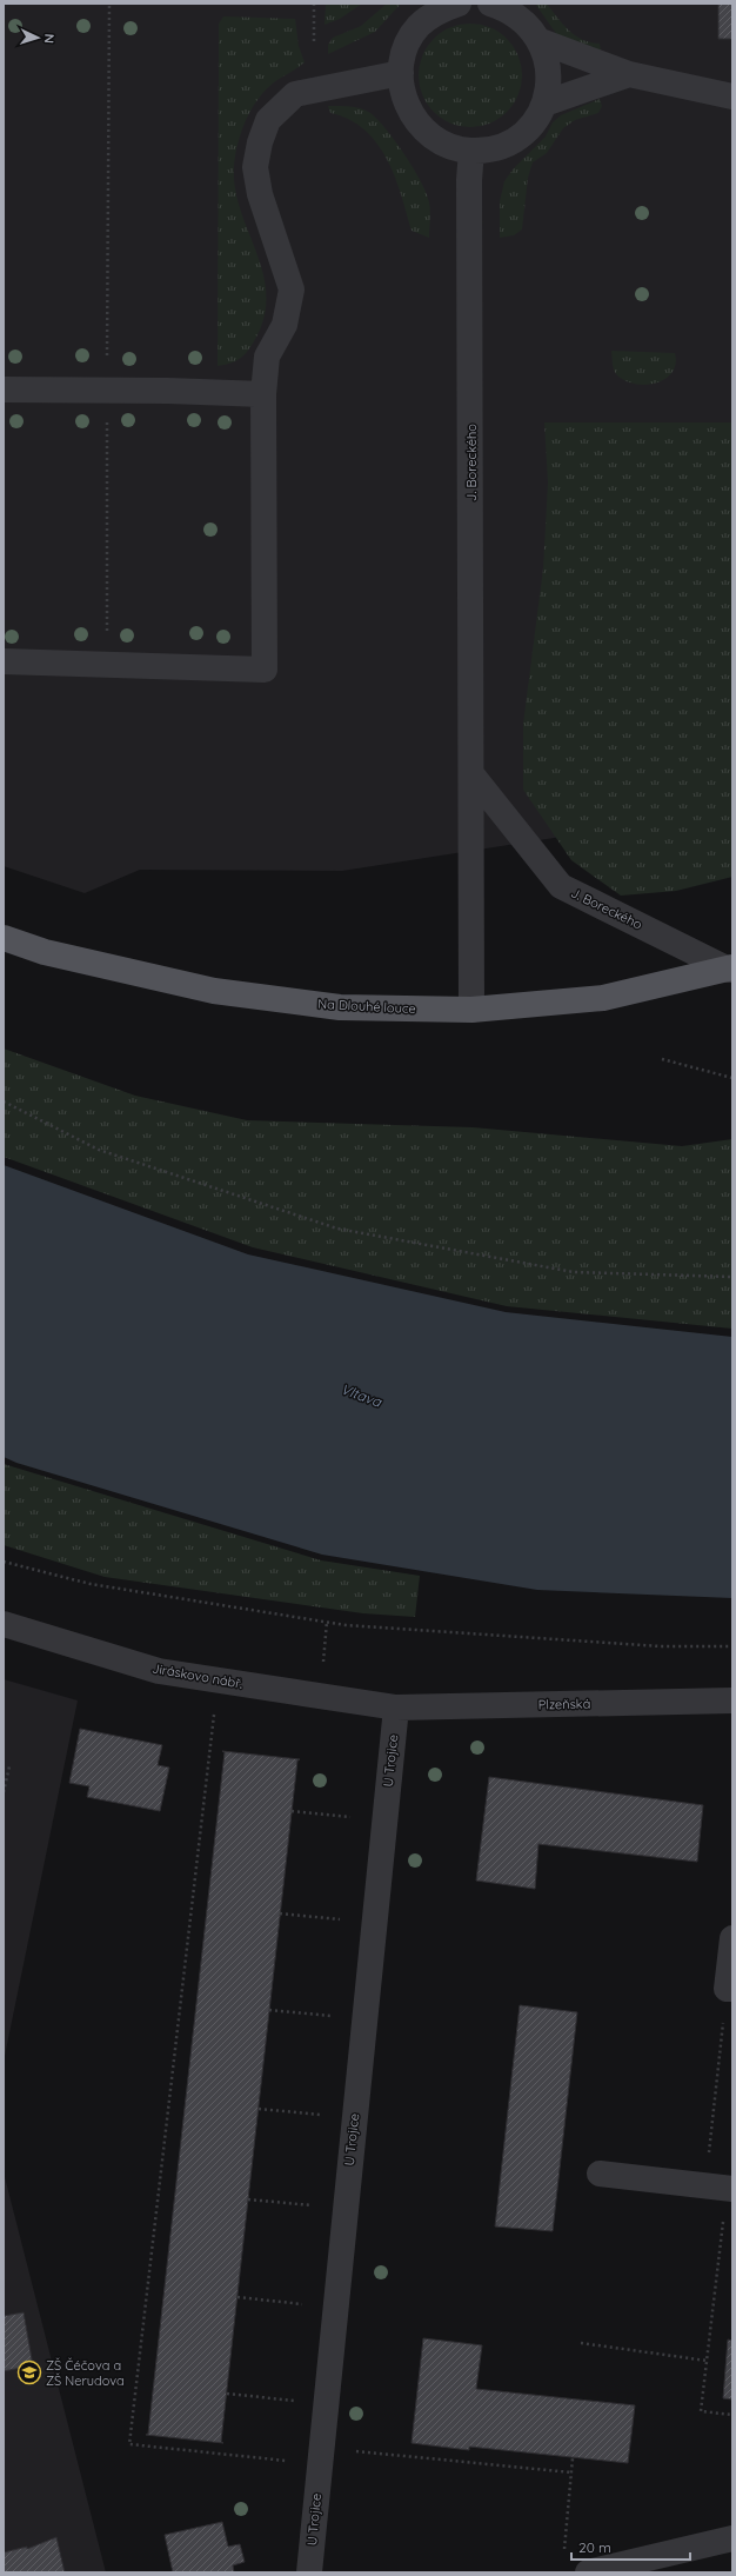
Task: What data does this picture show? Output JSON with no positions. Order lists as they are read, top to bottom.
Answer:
{
  "streets": {
    "main road": ["Na Dlouhé louce"],
    "street": [
      "J. Boreckého",
      "Jiráskovo nábř.",
      "Plzeňská",
      "U Trojice"
    ]
  },
  "crossings": [
    ["J. Boreckého", "Na Dlouhé louce"],
    ["Jiráskovo nábř.", "Plzeňská"],
    ["Jiráskovo nábř.", "U Trojice"],
    ["Plzeňská", "U Trojice"]
  ],
  "water": ["Vltava"],
  "places": {
    "school or university": ["ZŠ Čéčova a ZŠ Nerudova"]
  },
  "scale_bar": "20 m",
  "north": "right"
}
